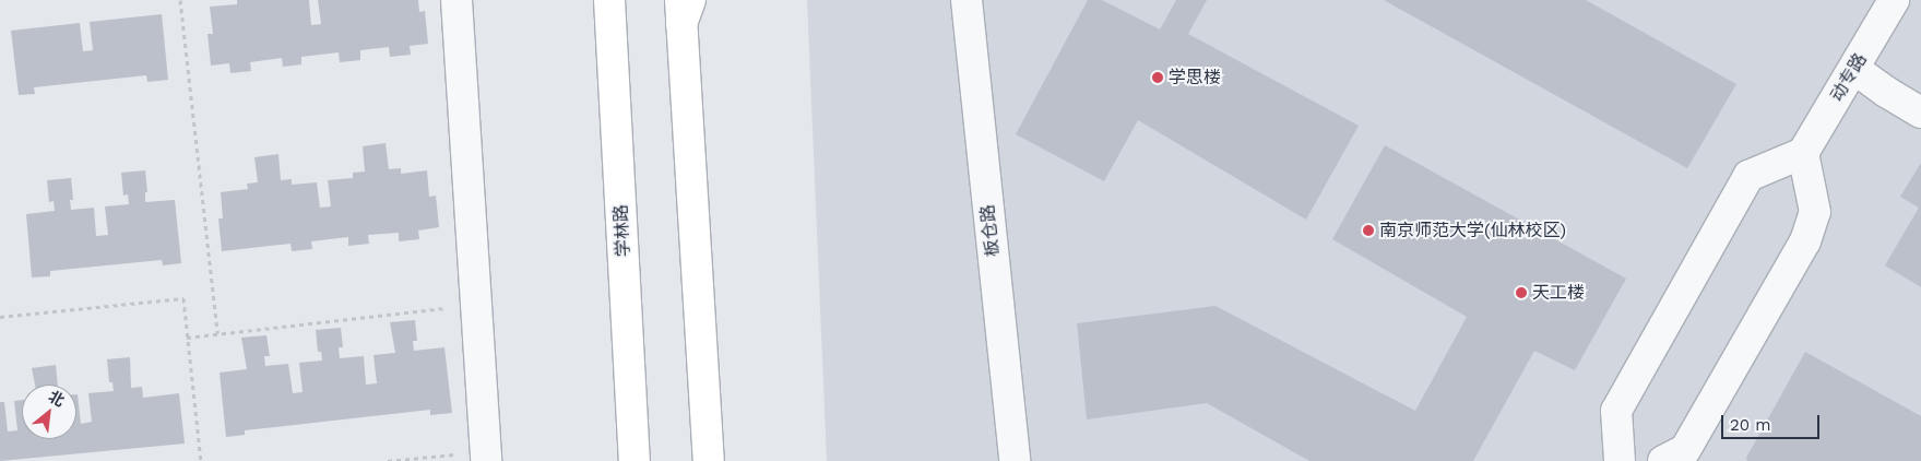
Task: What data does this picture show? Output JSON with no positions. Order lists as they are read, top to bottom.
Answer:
{
  "streets": {
    "main road": ["学林路"],
    "street": ["动专路", "板仓路"]
  },
  "places": ["学思楼", "南京师范大学(仙林校区)", "天工楼"],
  "scale_bar": "20 m",
  "north": "top right"
}
